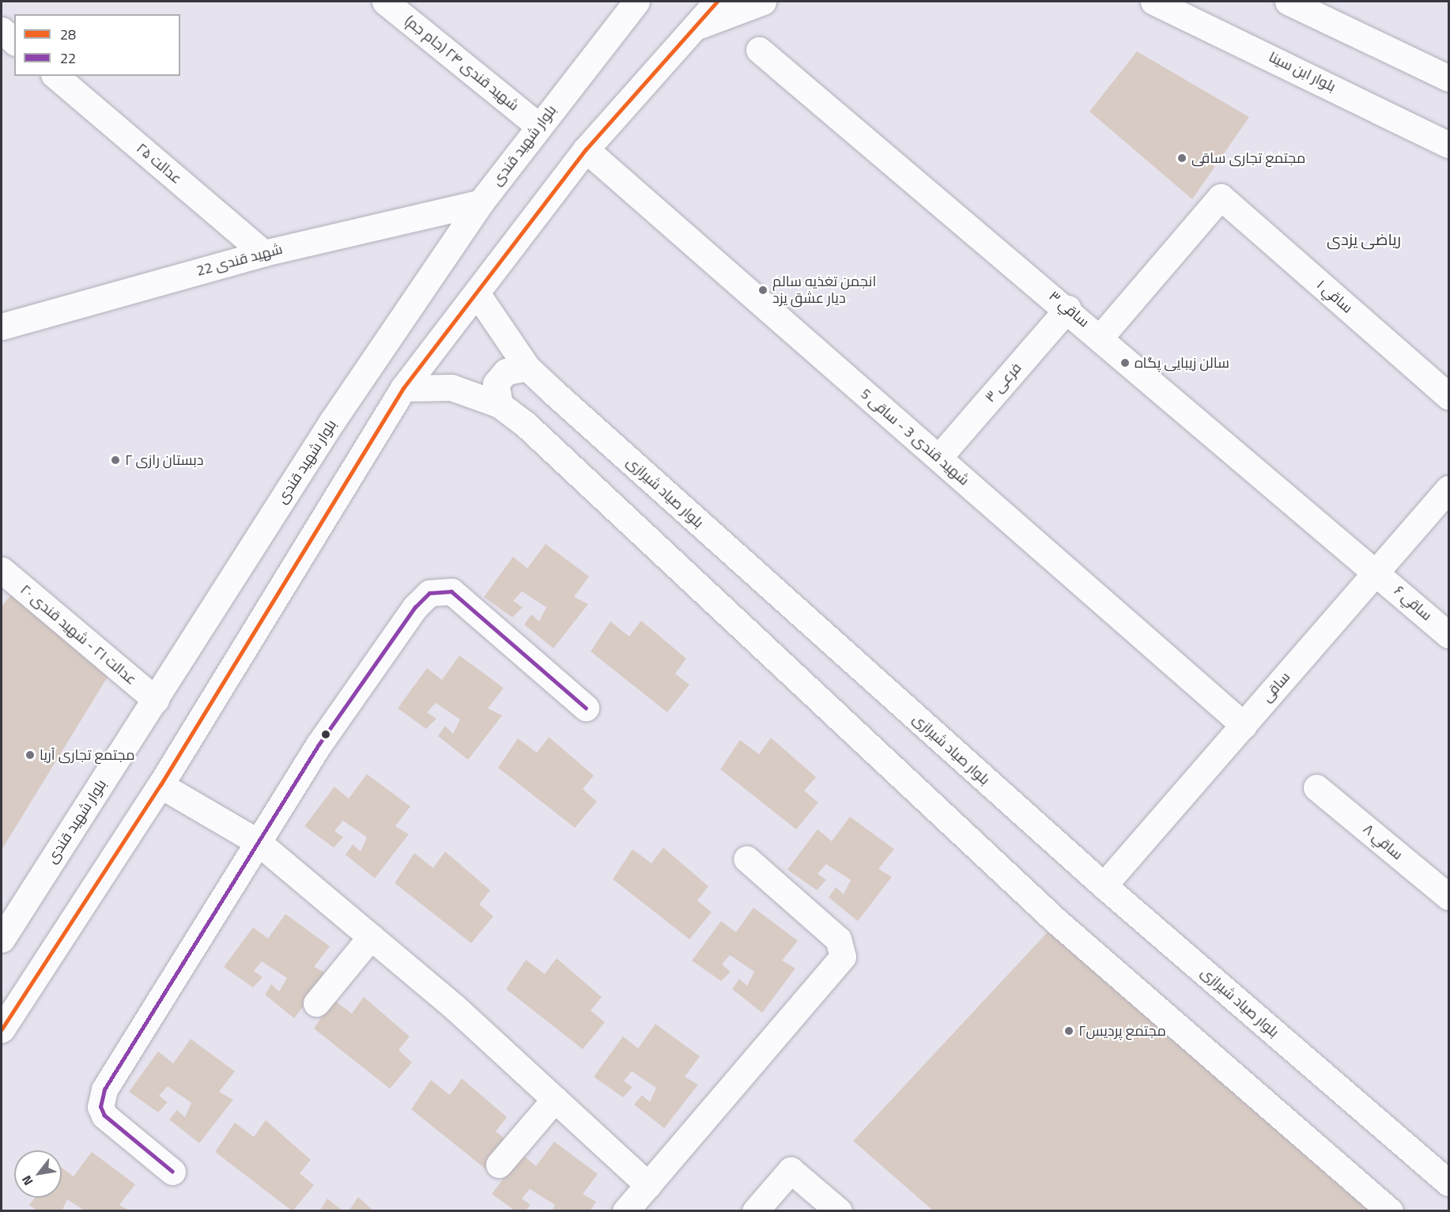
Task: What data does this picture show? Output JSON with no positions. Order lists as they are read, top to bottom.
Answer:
{
  "streets": {
    "street": [
      "شهید قندی ۲۴ (جام جم)",
      "بلوار ابن سینا",
      "بلوار شهید قندی",
      "عدالت ۲۵",
      "شهید قندی 22",
      "ساقي ۱",
      "ساقي ۳",
      "فرعی ۳",
      "شهید قندی 3 - ساقی 5",
      "بلوار صیاد شیرازی",
      "ساقي ۶",
      "عدالت ۲۱ - شهید قندی ۲۰",
      "ساقی",
      "ساقي ۸"
    ]
  },
  "crossings": [
    ["شهید قندی ۲۴ (جام جم)", "بلوار شهید قندی"],
    ["بلوار شهید قندی", "شهید قندی 22"],
    ["بلوار شهید قندی", "عدالت ۲۱ - شهید قندی ۲۰"],
    ["عدالت ۲۵", "شهید قندی 22"],
    ["ساقي ۱", "ساقي ۳"],
    ["ساقي ۳", "فرعی ۳"],
    ["ساقي ۳", "ساقي ۶"],
    ["ساقي ۳", "ساقی"],
    ["فرعی ۳", "شهید قندی 3 - ساقی 5"],
    ["شهید قندی 3 - ساقی 5", "ساقی"],
    ["بلوار صیاد شیرازی", "ساقی"],
    ["ساقي ۶", "ساقی"]
  ],
  "districts": ["ریاضی یزدی"],
  "places": [
    "مجتمع تجاری ساقی",
    "انجمن تغذیه سالم دیار عشق یزد",
    "سالن زیبایی پگاه",
    "دبستان رازی ۲",
    "مجتمع تجاری آریا",
    "مجتمع پردیس۲"
  ],
  "lines": ["transit line 28", "transit line 22"],
  "legend": ["28", "22"],
  "north": "bottom left"
}
